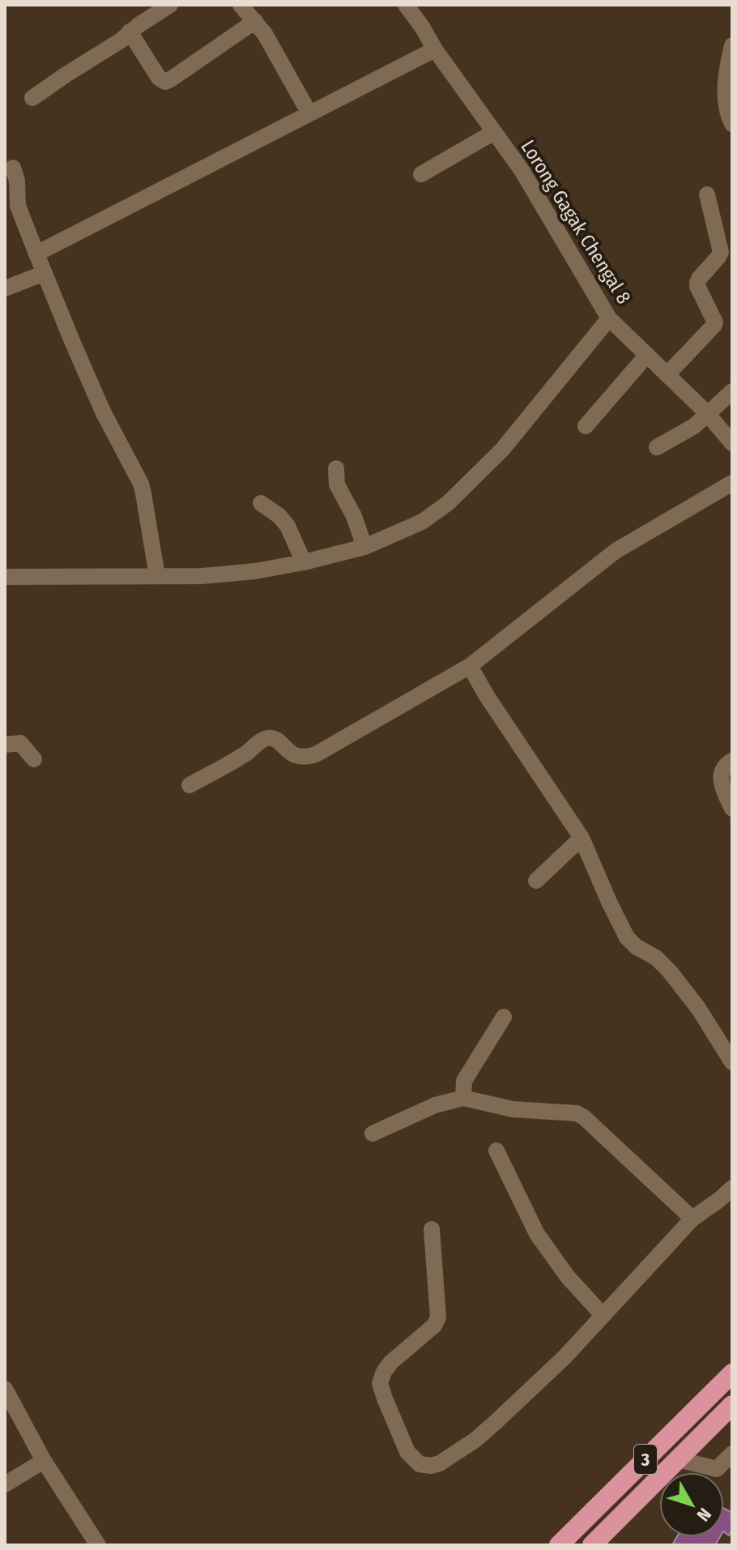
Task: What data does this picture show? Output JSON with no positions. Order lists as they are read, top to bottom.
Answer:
{
  "streets": {
    "highway": ["3"],
    "street": ["Lorong Gagak Chengal 8"]
  },
  "north": "bottom right"
}
